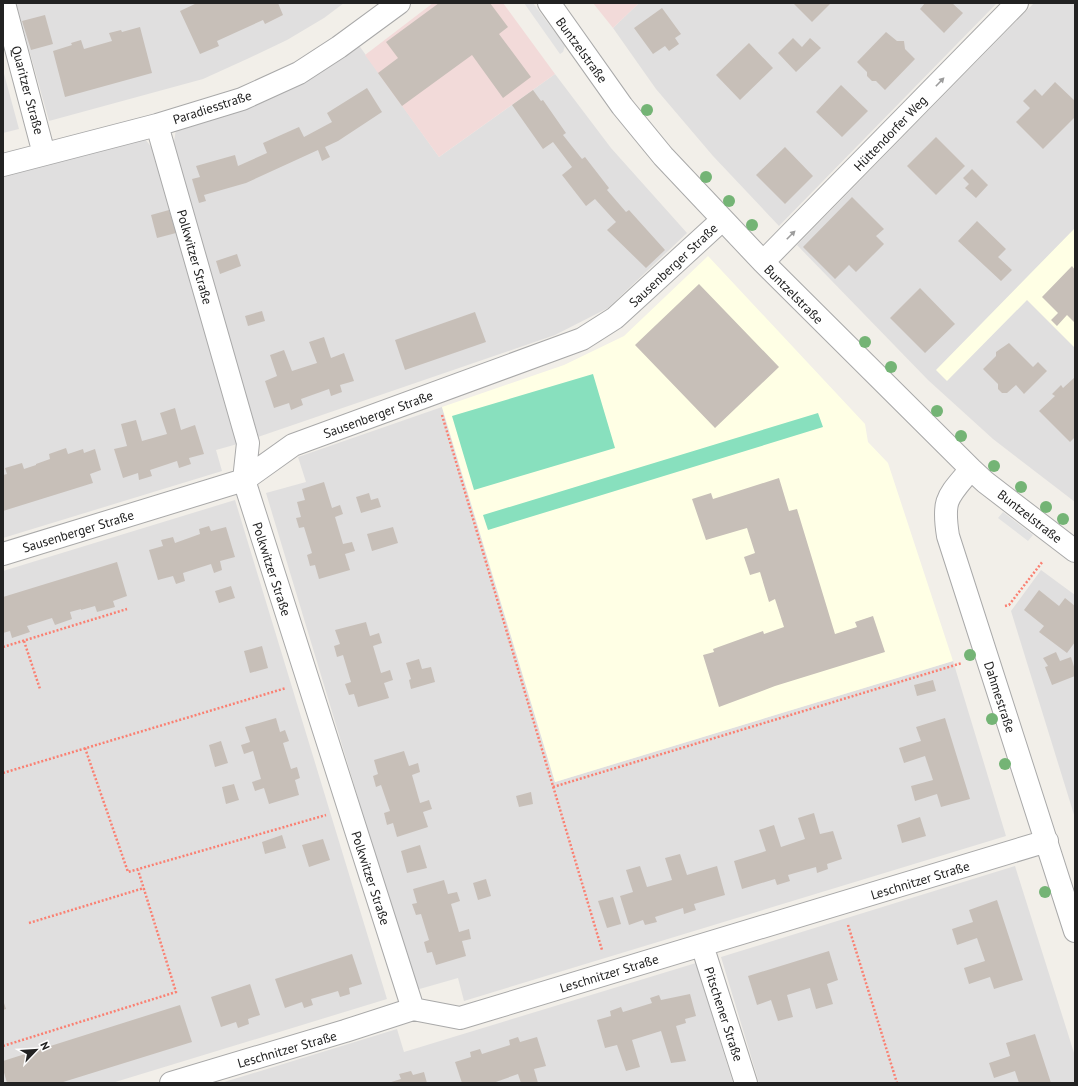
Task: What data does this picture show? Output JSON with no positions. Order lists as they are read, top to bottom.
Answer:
{
  "streets": {
    "street": [
      "Buntzelstraße",
      "Quaritzer Straße",
      "Paradiesstraße",
      "Hüttendorfer Weg",
      "Polkwitzer Straße",
      "Sausenberger Straße",
      "Dahmestraße",
      "Leschnitzer Straße",
      "Pitschener Straße"
    ]
  },
  "crossings": [
    ["Buntzelstraße", "Hüttendorfer Weg"],
    ["Buntzelstraße", "Sausenberger Straße"],
    ["Buntzelstraße", "Dahmestraße"],
    ["Quaritzer Straße", "Paradiesstraße"],
    ["Paradiesstraße", "Polkwitzer Straße"],
    ["Polkwitzer Straße", "Sausenberger Straße"],
    ["Polkwitzer Straße", "Leschnitzer Straße"],
    ["Dahmestraße", "Leschnitzer Straße"],
    ["Leschnitzer Straße", "Pitschener Straße"]
  ],
  "one_way": ["Hüttendorfer Weg"],
  "north": "top right"
}
